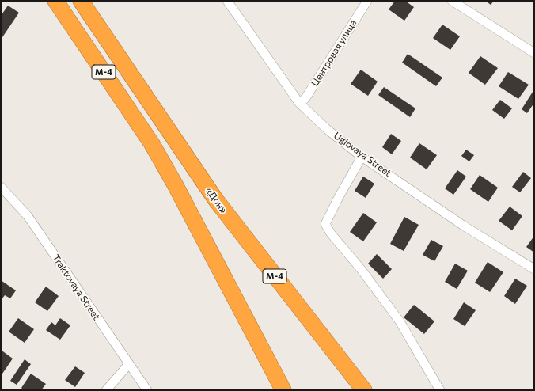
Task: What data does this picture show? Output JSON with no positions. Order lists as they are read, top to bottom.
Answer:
{
  "streets": {
    "highway": ["М-4", "«Дон»"],
    "street": ["Центровая улица", "Uglovaya Street", "Traktovaya Street"]
  },
  "crossings": [
    ["Центровая улица", "Uglovaya Street"]
  ]
}
